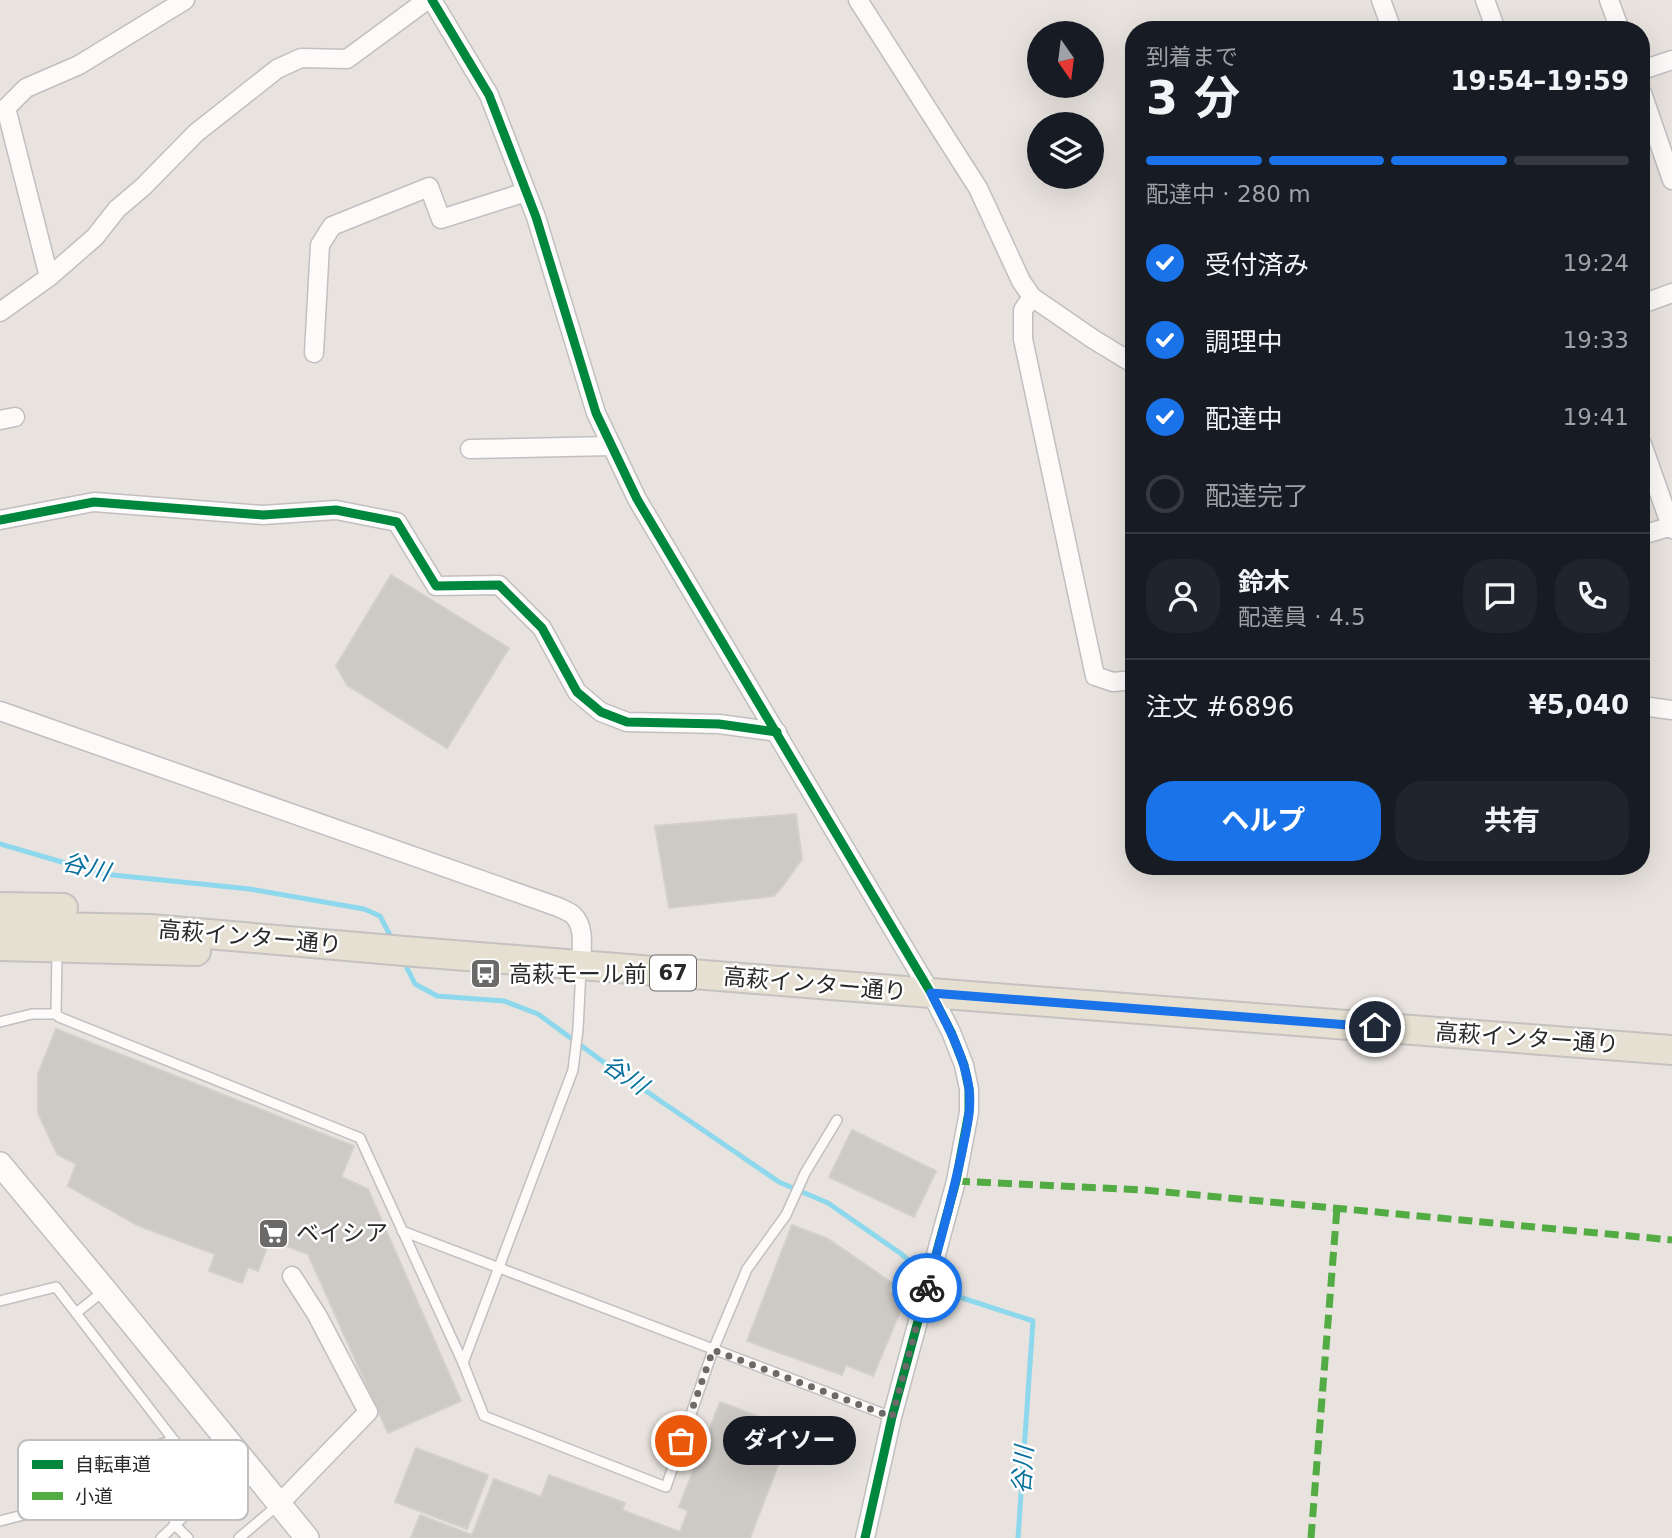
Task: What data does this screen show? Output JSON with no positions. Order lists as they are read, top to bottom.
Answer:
{
  "streets": {
    "main road": ["高萩インター通り", "67"]
  },
  "water": ["谷川"],
  "places": {
    "bus stop": ["高萩モール前"],
    "supermarket": ["ベイシア"],
    "other": ["ダイソー"]
  },
  "legend": ["自転車道", "小道"],
  "north": "bottom",
  "page": {
    "heading": ["3 分", "到着まで", "19:54–19:59"],
    "panel": [
      "鈴木",
      "配達員 · 4.5",
      "注文 #6896",
      "¥5,040"
    ],
    "bar": "配達中 · 280 m",
    "list": [
      ["受付済み", "19:24"],
      ["調理中", "19:33"],
      ["配達中", "19:41"],
      "配達完了"
    ],
    "buttons": ["ヘルプ", "共有"],
    "bubble": "ダイソー"
  }
}
